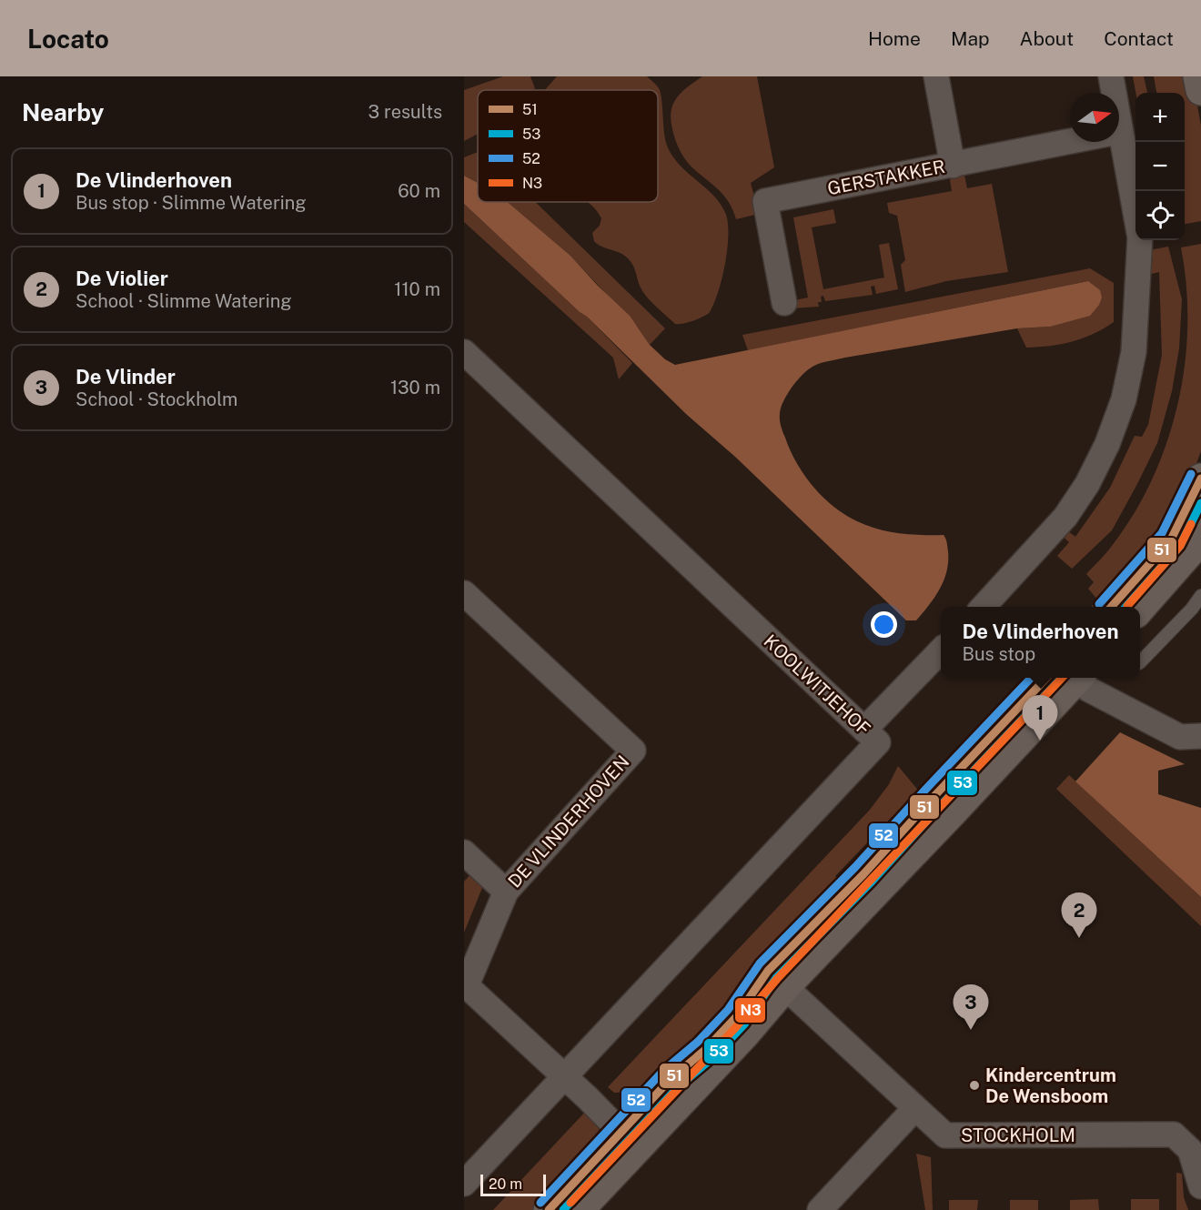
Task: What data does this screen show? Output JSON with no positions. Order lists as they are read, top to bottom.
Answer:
{
  "streets": {
    "street": [
      "GERSTAKKER",
      "KOOLWITJEHOF",
      "DE VLINDERHOVEN",
      "STOCKHOLM"
    ]
  },
  "crossings": [
    ["KOOLWITJEHOF", "DE VLINDERHOVEN"]
  ],
  "places": ["Kindercentrum De Wensboom"],
  "lines": [
    "transit line 52",
    "transit line 51",
    "transit line 53",
    "transit line N3"
  ],
  "legend": [
    "51",
    "53",
    "52",
    "N3"
  ],
  "scale_bar": "20 m",
  "north": "right",
  "page": {
    "header": "Locato",
    "nav": [
      "Home",
      "Map",
      "About",
      "Contact"
    ],
    "heading": ["Nearby", "3 results"],
    "map_buttons": ["+", "−"],
    "list": [
      {
        "mark": "1",
        "name": "De Vlinderhoven",
        "note": "Bus stop · Slimme Watering",
        "value": "60 m"
      },
      {
        "mark": "2",
        "name": "De Violier",
        "note": "School · Slimme Watering",
        "value": "110 m"
      },
      {
        "mark": "3",
        "name": "De Vlinder",
        "note": "School · Stockholm",
        "value": "130 m"
      }
    ],
    "popup": ["De Vlinderhoven", "Bus stop"],
    "pins": ["1", "2", "3"],
    "scale": "20 m"
  }
}
